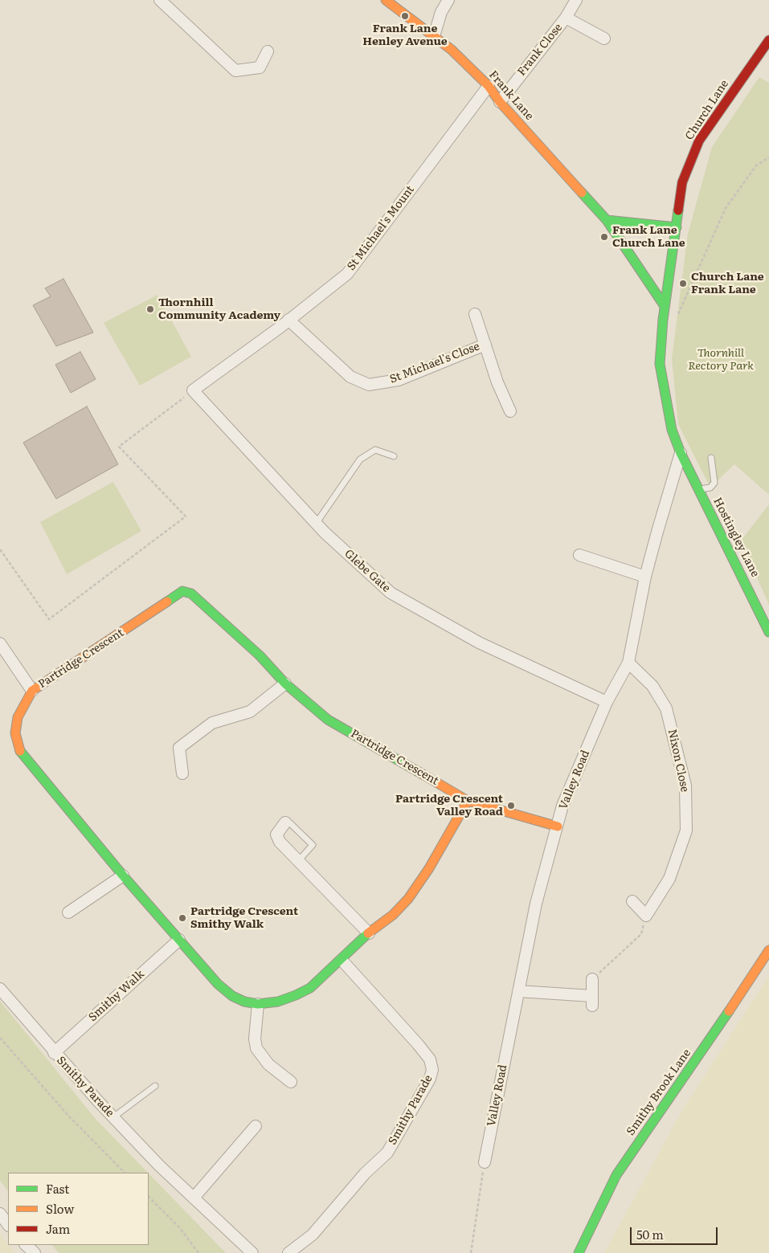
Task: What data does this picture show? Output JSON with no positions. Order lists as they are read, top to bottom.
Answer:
{
  "streets": {
    "street": [
      "Frank Close",
      "Frank Lane",
      "Church Lane",
      "St Michael's Mount",
      "St Michael's Close",
      "Hostingley Lane",
      "Glebe Gate",
      "Partridge Crescent",
      "Nixon Close",
      "Valley Road",
      "Smithy Walk",
      "Smithy Parade",
      "Smithy Brook Lane"
    ]
  },
  "crossings": [
    ["Frank Close", "Frank Lane"],
    ["Frank Lane", "Church Lane"],
    ["Frank Lane", "St Michael's Mount"],
    ["Church Lane", "Hostingley Lane"],
    ["Church Lane", "Valley Road"],
    ["St Michael's Mount", "St Michael's Close"],
    ["St Michael's Mount", "Glebe Gate"],
    ["Hostingley Lane", "Valley Road"],
    ["Glebe Gate", "Valley Road"],
    ["Partridge Crescent", "Valley Road"],
    ["Partridge Crescent", "Smithy Walk"],
    ["Partridge Crescent", "Smithy Parade"],
    ["Nixon Close", "Valley Road"],
    ["Smithy Walk", "Smithy Parade"]
  ],
  "parks": ["Thornhill Rectory Park"],
  "places": [
    "Frank Lane Henley Avenue",
    "Frank Lane Church Lane",
    "Church Lane Frank Lane",
    "Thornhill Community Academy",
    "Partridge Crescent Valley Road",
    "Partridge Crescent Smithy Walk"
  ],
  "legend": ["Fast", "Slow", "Jam"],
  "scale_bar": "50 m"
}
